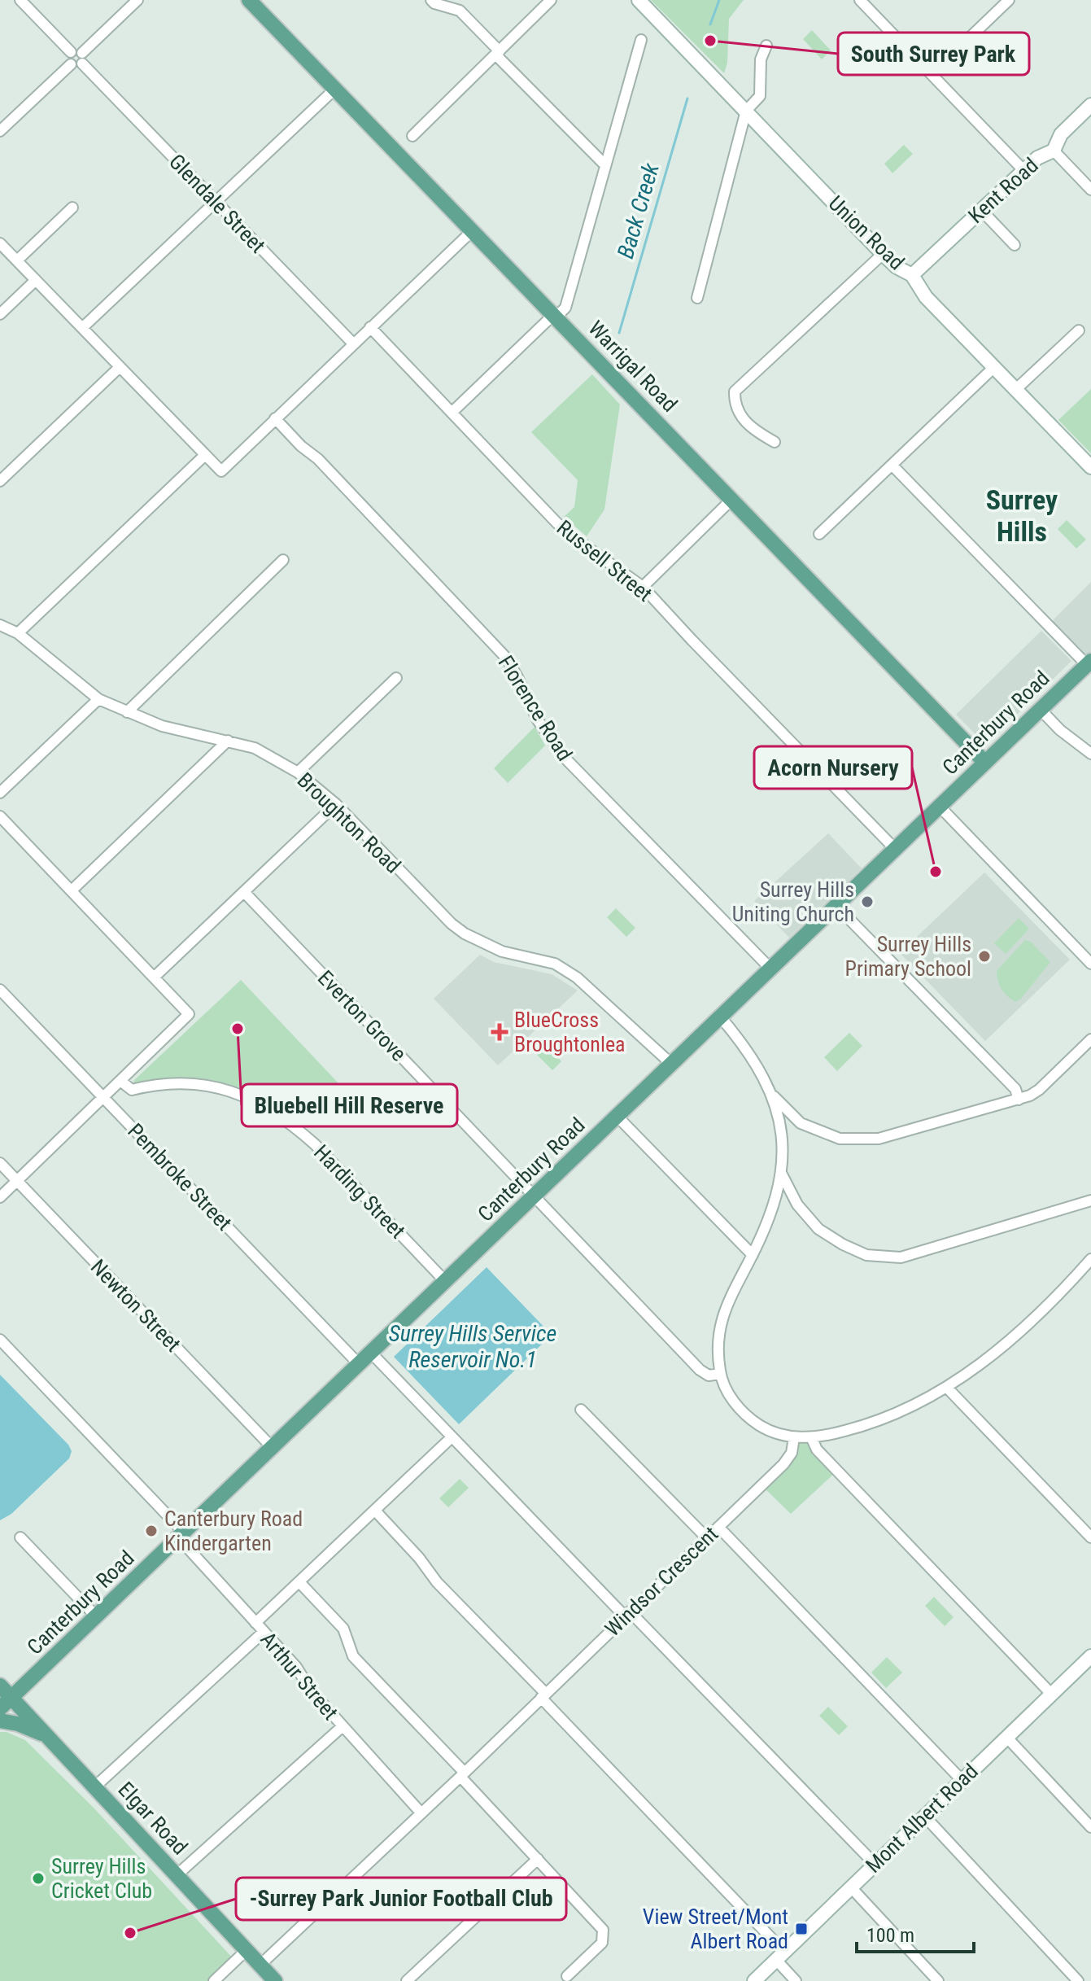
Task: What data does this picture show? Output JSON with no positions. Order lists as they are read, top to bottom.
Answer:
{
  "streets": {
    "main road": ["Warrigal Road", "Canterbury Road", "Elgar Road"],
    "street": [
      "Kent Road",
      "Glendale Street",
      "Union Road",
      "Russell Street",
      "Florence Road",
      "Broughton Road",
      "Everton Grove",
      "Pembroke Street",
      "Harding Street",
      "Newton Street",
      "Windsor Crescent",
      "Arthur Street",
      "Mont Albert Road"
    ]
  },
  "crossings": [
    ["Kent Road", "Union Road"],
    ["Warrigal Road", "Canterbury Road"],
    ["Russell Street", "Canterbury Road"],
    ["Florence Road", "Canterbury Road"],
    ["Canterbury Road", "Broughton Road"],
    ["Canterbury Road", "Everton Grove"],
    ["Canterbury Road", "Pembroke Street"],
    ["Canterbury Road", "Harding Street"],
    ["Canterbury Road", "Newton Street"],
    ["Canterbury Road", "Arthur Street"],
    ["Canterbury Road", "Elgar Road"],
    ["Windsor Crescent", "Arthur Street"],
    ["Windsor Crescent", "Elgar Road"]
  ],
  "districts": ["Surrey Hills"],
  "water": ["Back Creek", "Surrey Hills Service Reservoir No.1"],
  "places": {
    "other": [
      "South Surrey Park",
      "Acorn Nursery",
      "Surrey Hills Uniting Church",
      "Surrey Hills Primary School",
      "Bluebell Hill Reserve",
      "Canterbury Road Kindergarten",
      "Surrey Hills Cricket Club",
      "-Surrey Park Junior Football Club"
    ],
    "health": ["BlueCross Broughtonlea"],
    "transit": ["View Street/Mont Albert Road"]
  },
  "scale_bar": "100 m"
}
